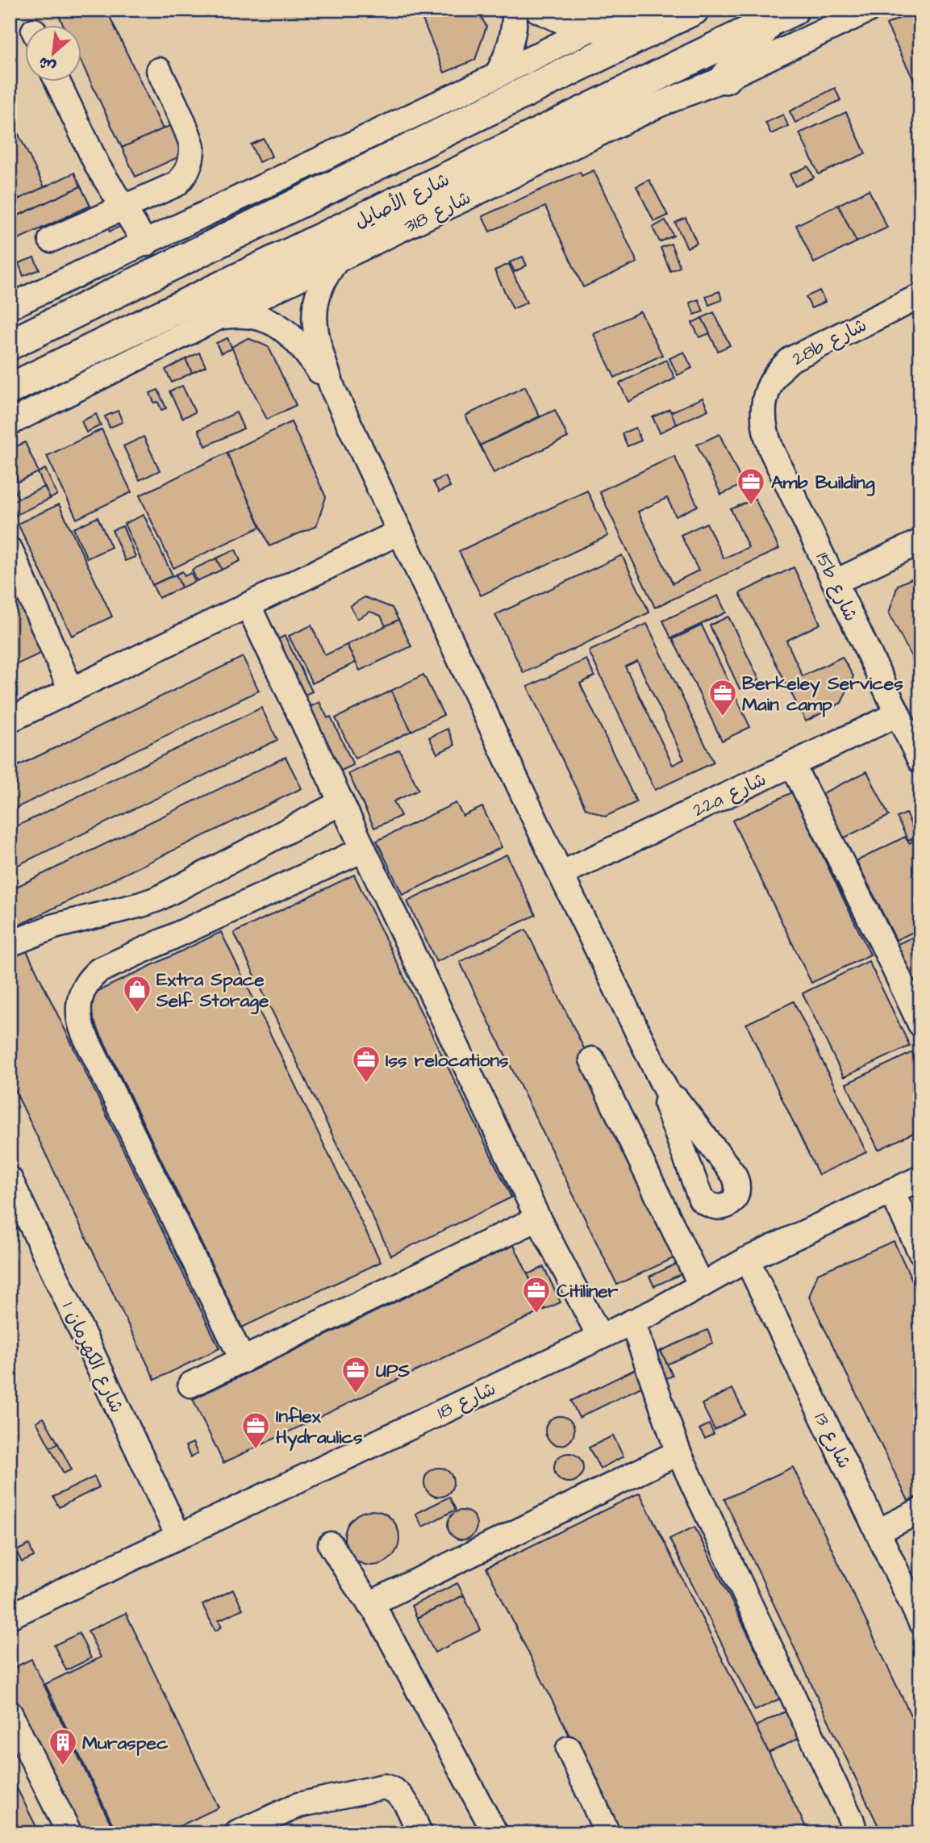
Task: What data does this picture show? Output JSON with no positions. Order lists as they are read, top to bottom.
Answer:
{
  "streets": {
    "main road": ["شارع الأصايل"],
    "street": [
      "شارع 318",
      "28b شارع",
      "15b شارع",
      "22a شارع",
      "شارع الكهرمان 1",
      "شارع 18",
      "شارع 13"
    ]
  },
  "crossings": [
    ["28b شارع", "15b شارع"],
    ["15b شارع", "22a شارع"],
    ["شارع الكهرمان 1", "شارع 18"],
    ["شارع 18", "شارع 13"]
  ],
  "places": {
    "office": [
      "Amb Building",
      "Berkeley Services Main camp",
      "Iss relocations",
      "Citiliner",
      "UPS",
      "Inflex Hydraulics"
    ],
    "shop": ["Extra Space Self Storage"],
    "building": ["Muraspec"]
  },
  "north": "bottom left"
}
